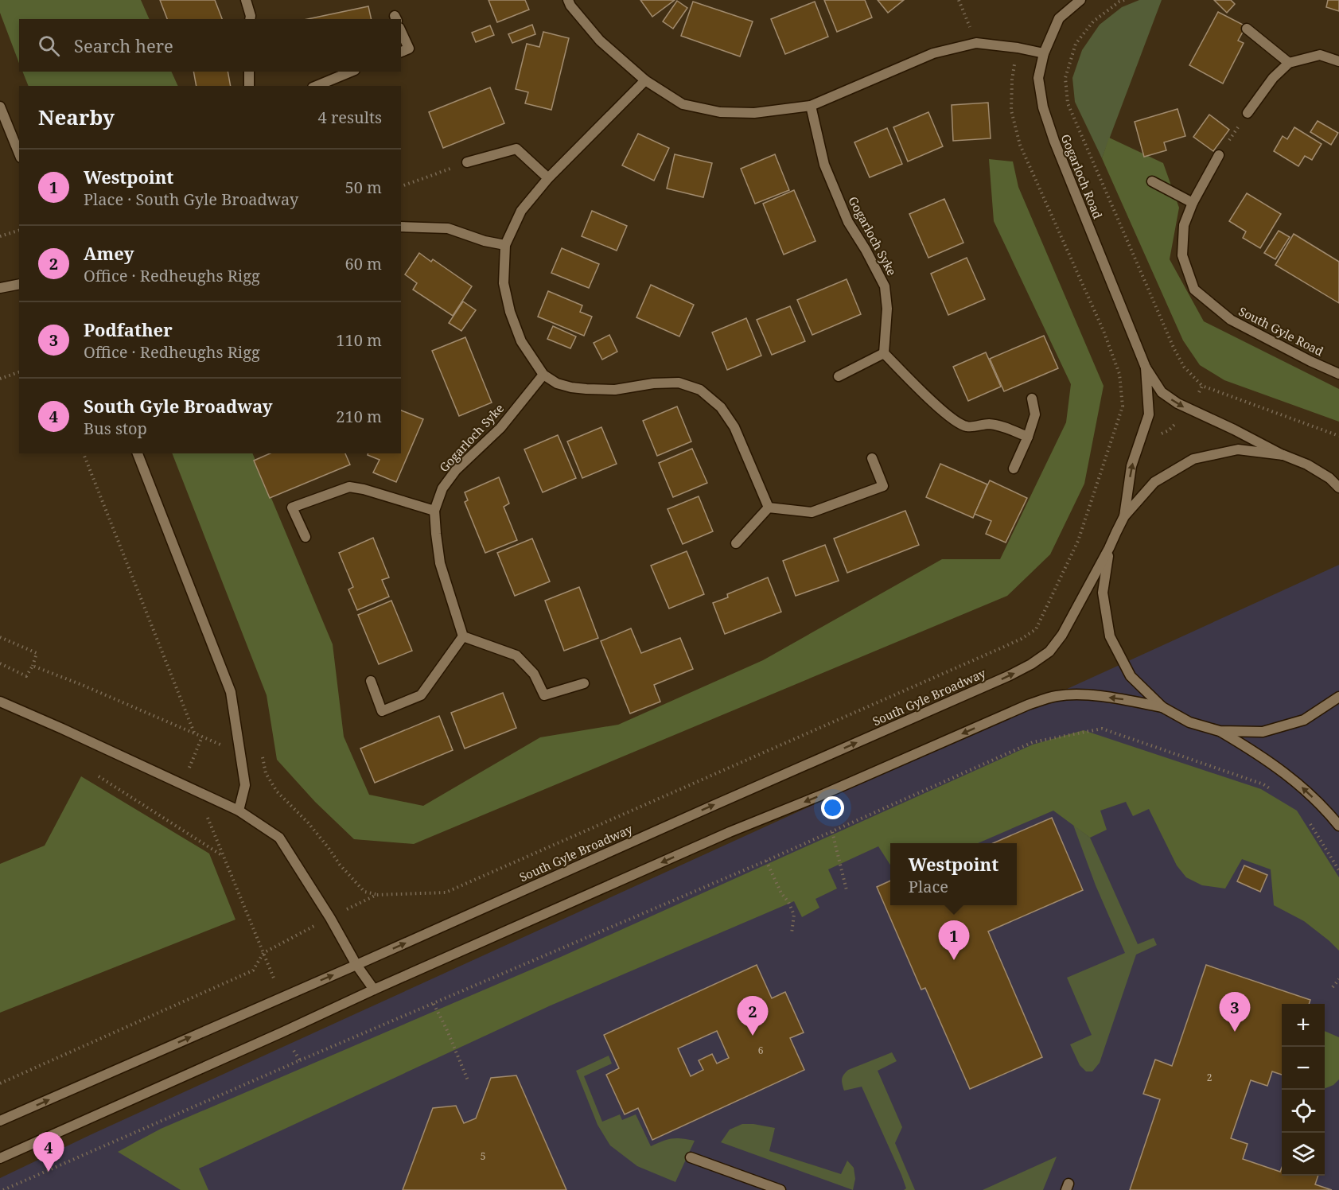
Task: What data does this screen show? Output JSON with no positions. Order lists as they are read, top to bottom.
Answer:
{
  "streets": {
    "street": [
      "Gogarloch Road",
      "Gogarloch Syke",
      "South Gyle Road",
      "South Gyle Broadway"
    ]
  },
  "crossings": [
    ["Gogarloch Road", "South Gyle Broadway"]
  ],
  "house_numbers": ["6", "2", "5"],
  "page": {
    "search": "Search here",
    "heading": ["Nearby", "4 results"],
    "list": [
      {
        "mark": "1",
        "name": "Westpoint",
        "note": "Place · South Gyle Broadway",
        "value": "50 m"
      },
      {
        "mark": "2",
        "name": "Amey",
        "note": "Office · Redheughs Rigg",
        "value": "60 m"
      },
      {
        "mark": "3",
        "name": "Podfather",
        "note": "Office · Redheughs Rigg",
        "value": "110 m"
      },
      {
        "mark": "4",
        "name": "South Gyle Broadway",
        "note": "Bus stop",
        "value": "210 m"
      }
    ],
    "popup": ["Westpoint", "Place"],
    "pins": [
      "1",
      "3",
      "2",
      "4"
    ],
    "map_buttons": ["+", "−"]
  }
}
